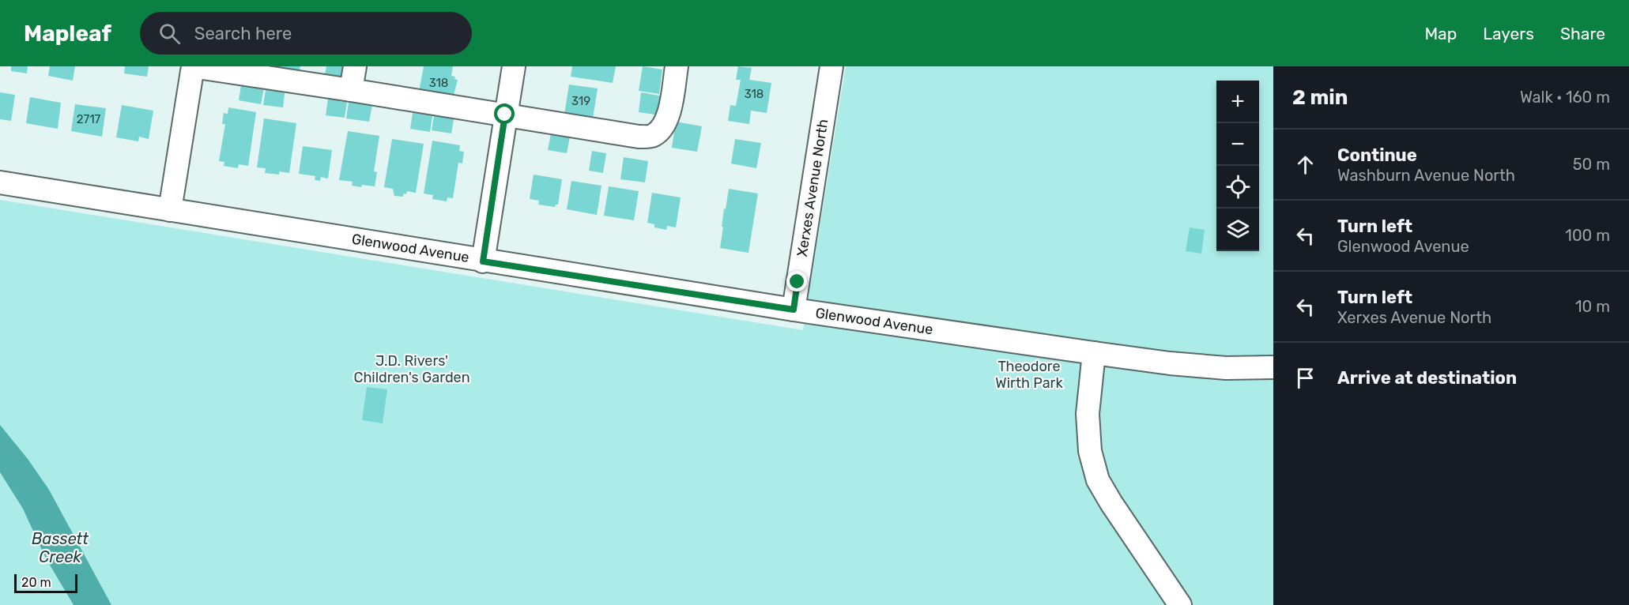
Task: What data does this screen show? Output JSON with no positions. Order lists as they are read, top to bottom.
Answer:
{
  "streets": {
    "street": ["Xerxes Avenue North", "Glenwood Avenue"]
  },
  "crossings": [
    ["Xerxes Avenue North", "Glenwood Avenue"]
  ],
  "water": ["Bassett Creek"],
  "parks": ["J.D. Rivers' Children's Garden", "Theodore Wirth Park"],
  "house_numbers": [
    "318",
    "318",
    "319",
    "2717"
  ],
  "scale_bar": "20 m",
  "page": {
    "header": "Mapleaf",
    "search": "Search here",
    "nav": ["Map", "Layers", "Share"],
    "heading": ["2 min", "Walk · 160 m"],
    "map_buttons": ["+", "−"],
    "list": [
      ["Continue", "Washburn Avenue North", "50 m"],
      ["Turn left", "Glenwood Avenue", "100 m"],
      ["Turn left", "Xerxes Avenue North", "10 m"],
      "Arrive at destination"
    ],
    "scale": "20 m"
  }
}
